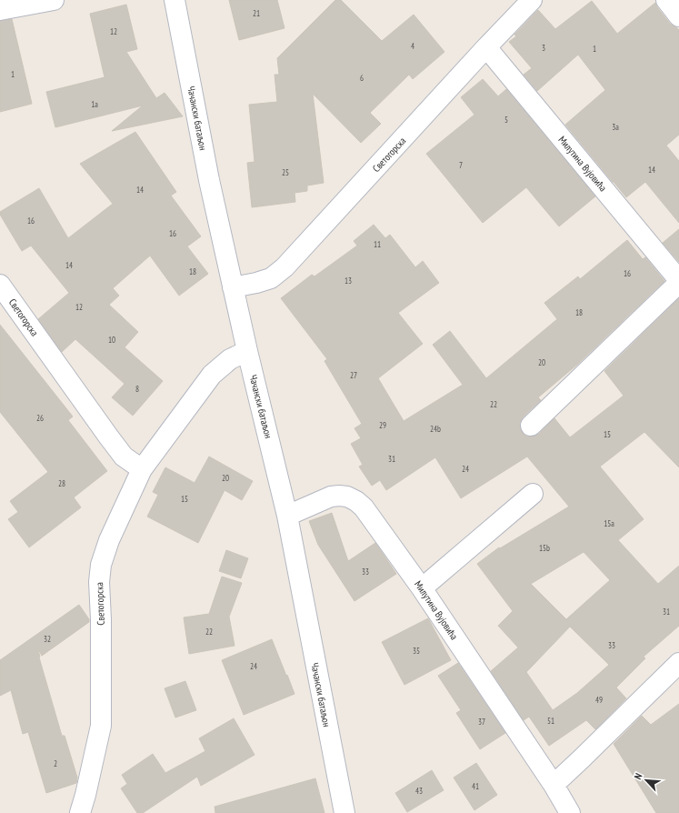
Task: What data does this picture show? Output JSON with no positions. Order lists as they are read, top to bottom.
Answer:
{
  "streets": {
    "street": ["Чачански батаљон", "Светогорска", "Милутина Вујовића"]
  },
  "crossings": [
    ["Чачански батаљон", "Светогорска"],
    ["Чачански батаљон", "Милутина Вујовића"],
    ["Светогорска", "Милутина Вујовића"]
  ],
  "house_numbers": [
    "21",
    "12",
    "4",
    "3",
    "1",
    "1",
    "6",
    "1a",
    "5",
    "3a",
    "7",
    "14",
    "25",
    "14",
    "16",
    "16",
    "11",
    "14",
    "18",
    "16",
    "13",
    "12",
    "18",
    "10",
    "20",
    "27",
    "8",
    "22",
    "26",
    "29",
    "24b",
    "15",
    "31",
    "24",
    "20",
    "28",
    "15",
    "15a",
    "15b",
    "33",
    "31",
    "22",
    "32",
    "33",
    "35",
    "24",
    "49",
    "51",
    "37",
    "2",
    "41",
    "43"
  ],
  "north": "top left"
}
